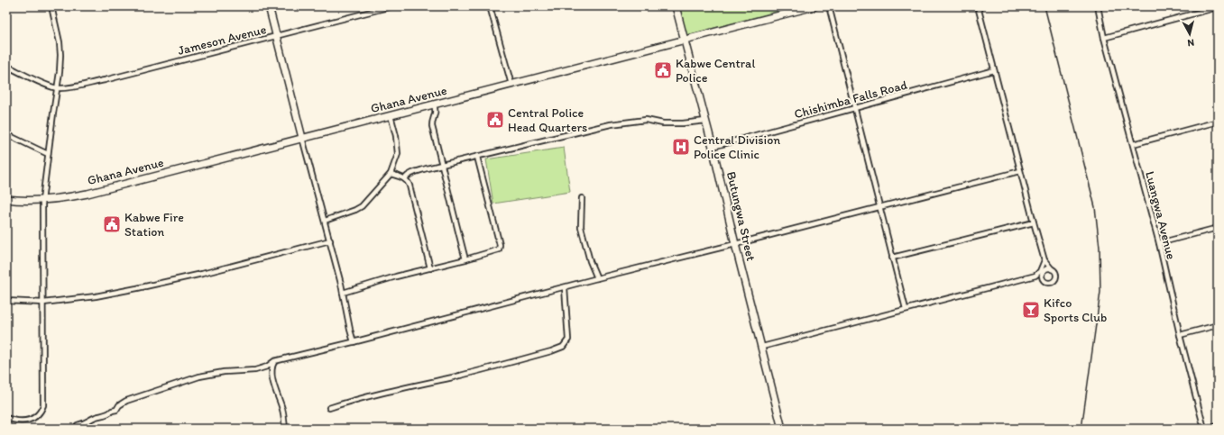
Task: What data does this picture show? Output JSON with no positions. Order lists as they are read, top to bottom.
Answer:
{
  "streets": {
    "main road": ["Ghana Avenue", "Butungwa Street"],
    "street": ["Jameson Avenue", "Chishimba Falls Road", "Luangwa Avenue"]
  },
  "crossings": [
    ["Ghana Avenue", "Butungwa Street"],
    ["Chishimba Falls Road", "Butungwa Street"]
  ],
  "places": {
    "public building": ["Kabwe Central Police", "Central Police Head Quarters", "Kabwe Fire Station"],
    "hospital": ["Central Division Police Clinic"],
    "bar": ["Kifco Sports Club"]
  },
  "north": "bottom"
}
